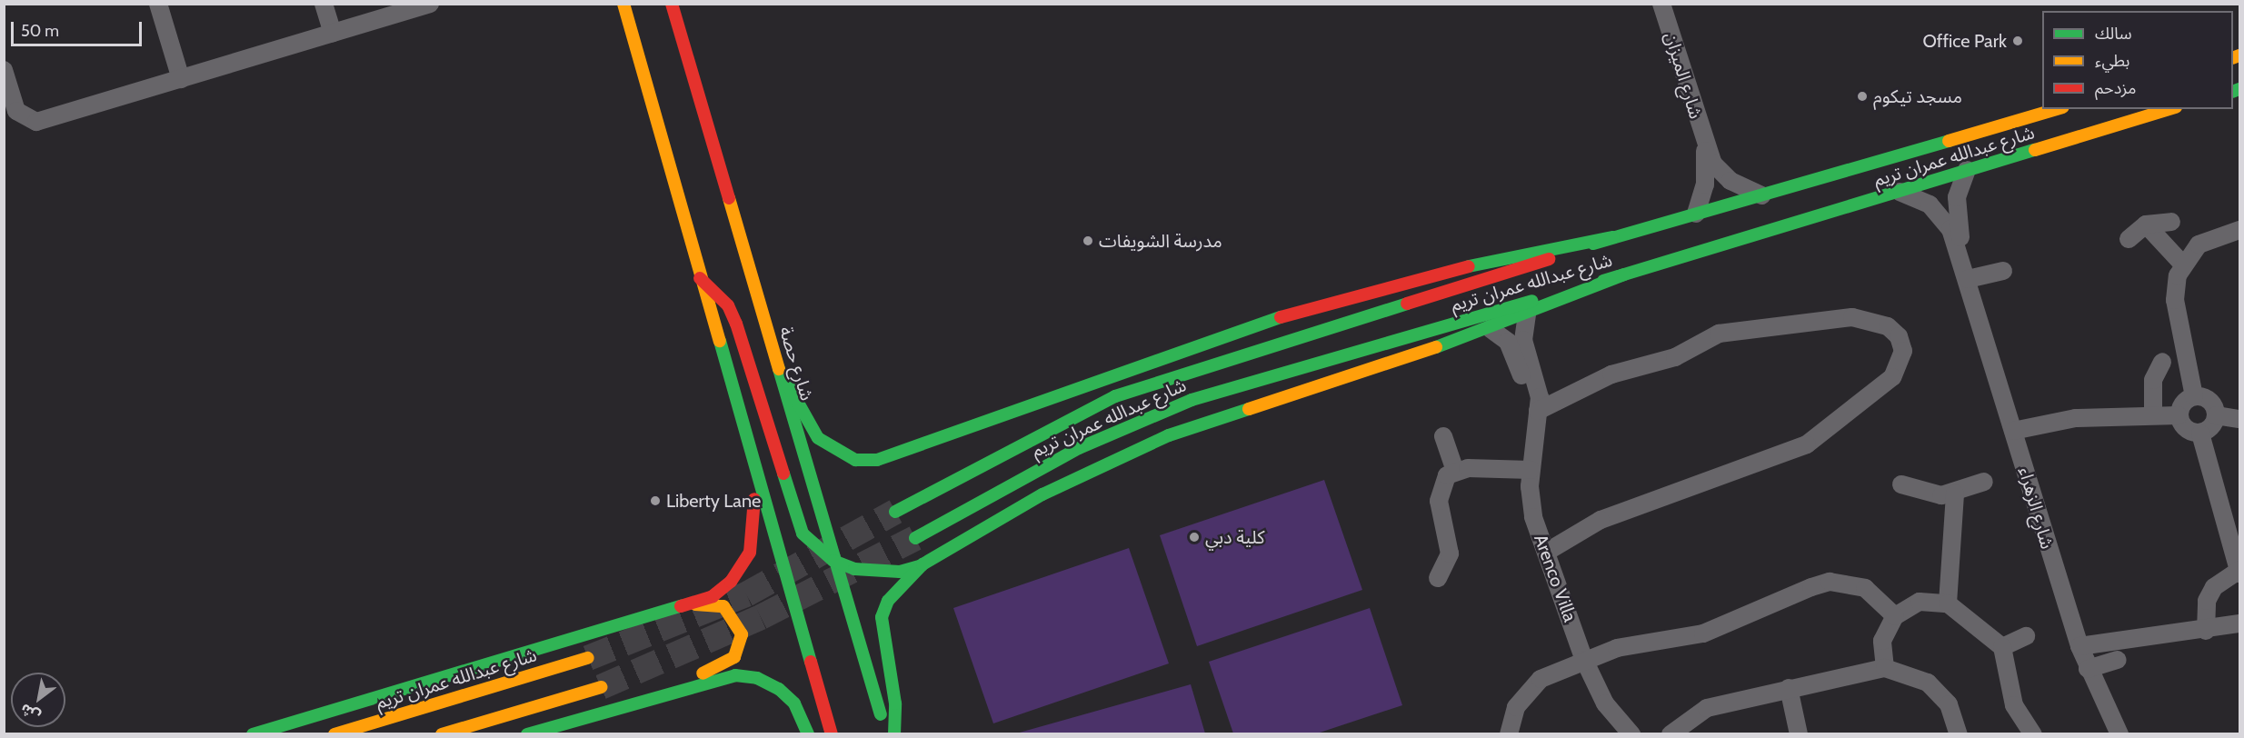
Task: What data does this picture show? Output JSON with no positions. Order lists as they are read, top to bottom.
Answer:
{
  "streets": {
    "main road": ["شارع عبدالله عمران تريم", "شارع حصة"],
    "street": ["شارع الميزان", "شارع الزهراء", "Arenco Villa"]
  },
  "crossings": [
    ["شارع الميزان", "شارع عبدالله عمران تريم"],
    ["شارع عبدالله عمران تريم", "شارع الزهراء"]
  ],
  "places": [
    "Office Park",
    "مسجد تيكوم",
    "مدرسة الشويفات",
    "Liberty Lane",
    "كلية دبي"
  ],
  "legend": ["سالك", "بطيء", "مزدحم"],
  "scale_bar": "50 m",
  "north": "bottom left"
}
